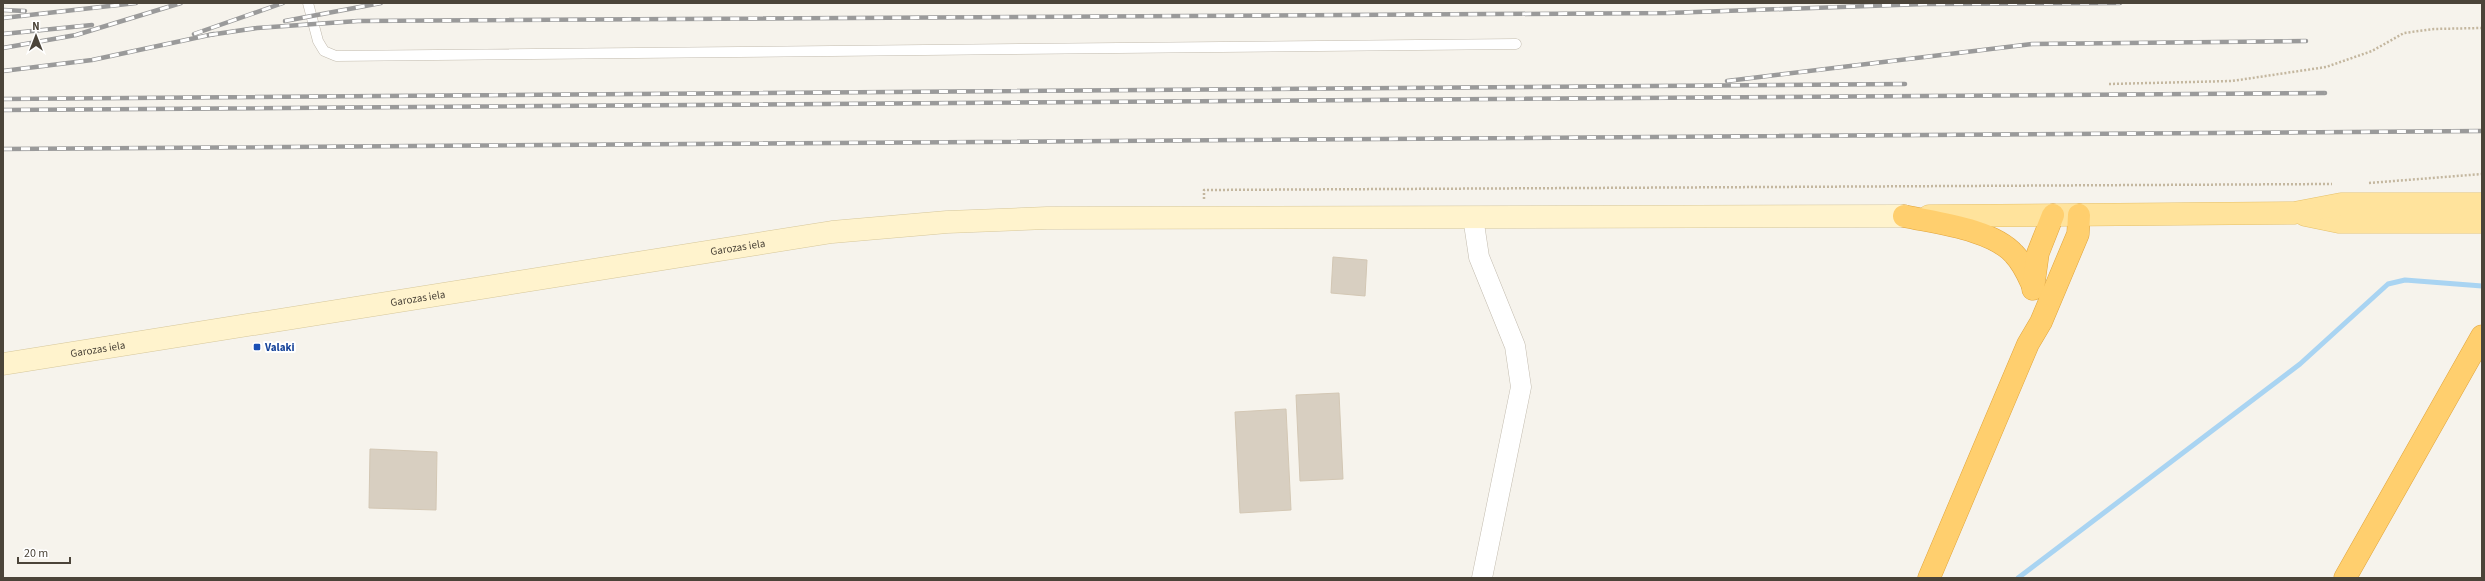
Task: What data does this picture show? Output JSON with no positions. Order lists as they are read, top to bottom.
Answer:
{
  "streets": {
    "main road": ["Garozas iela"]
  },
  "places": {
    "transit": ["Valaki"]
  },
  "scale_bar": "20 m",
  "north": "top"
}
